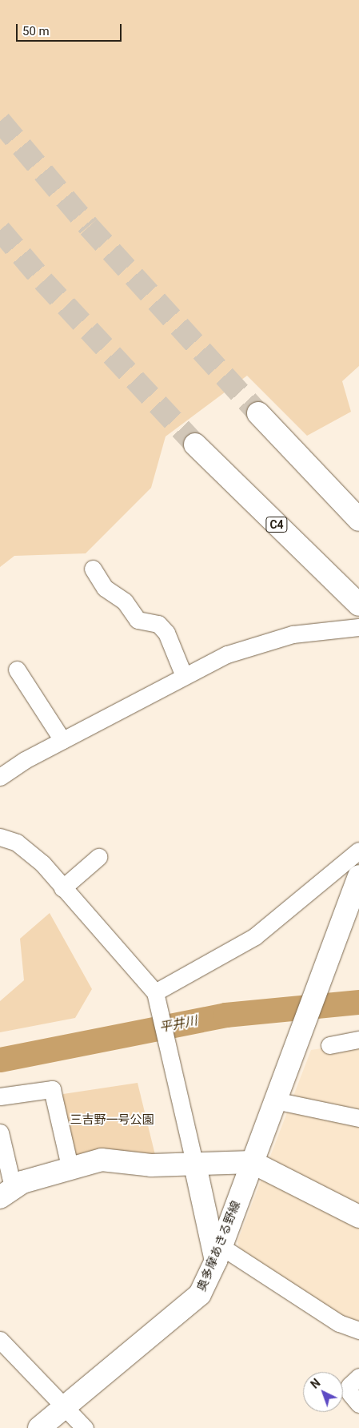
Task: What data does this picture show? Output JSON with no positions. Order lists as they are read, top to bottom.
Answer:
{
  "streets": {
    "main road": ["C4", "奥多摩あきる野線"]
  },
  "water": ["平井川"],
  "parks": ["三吉野一号公園"],
  "scale_bar": "50 m",
  "north": "top left"
}
